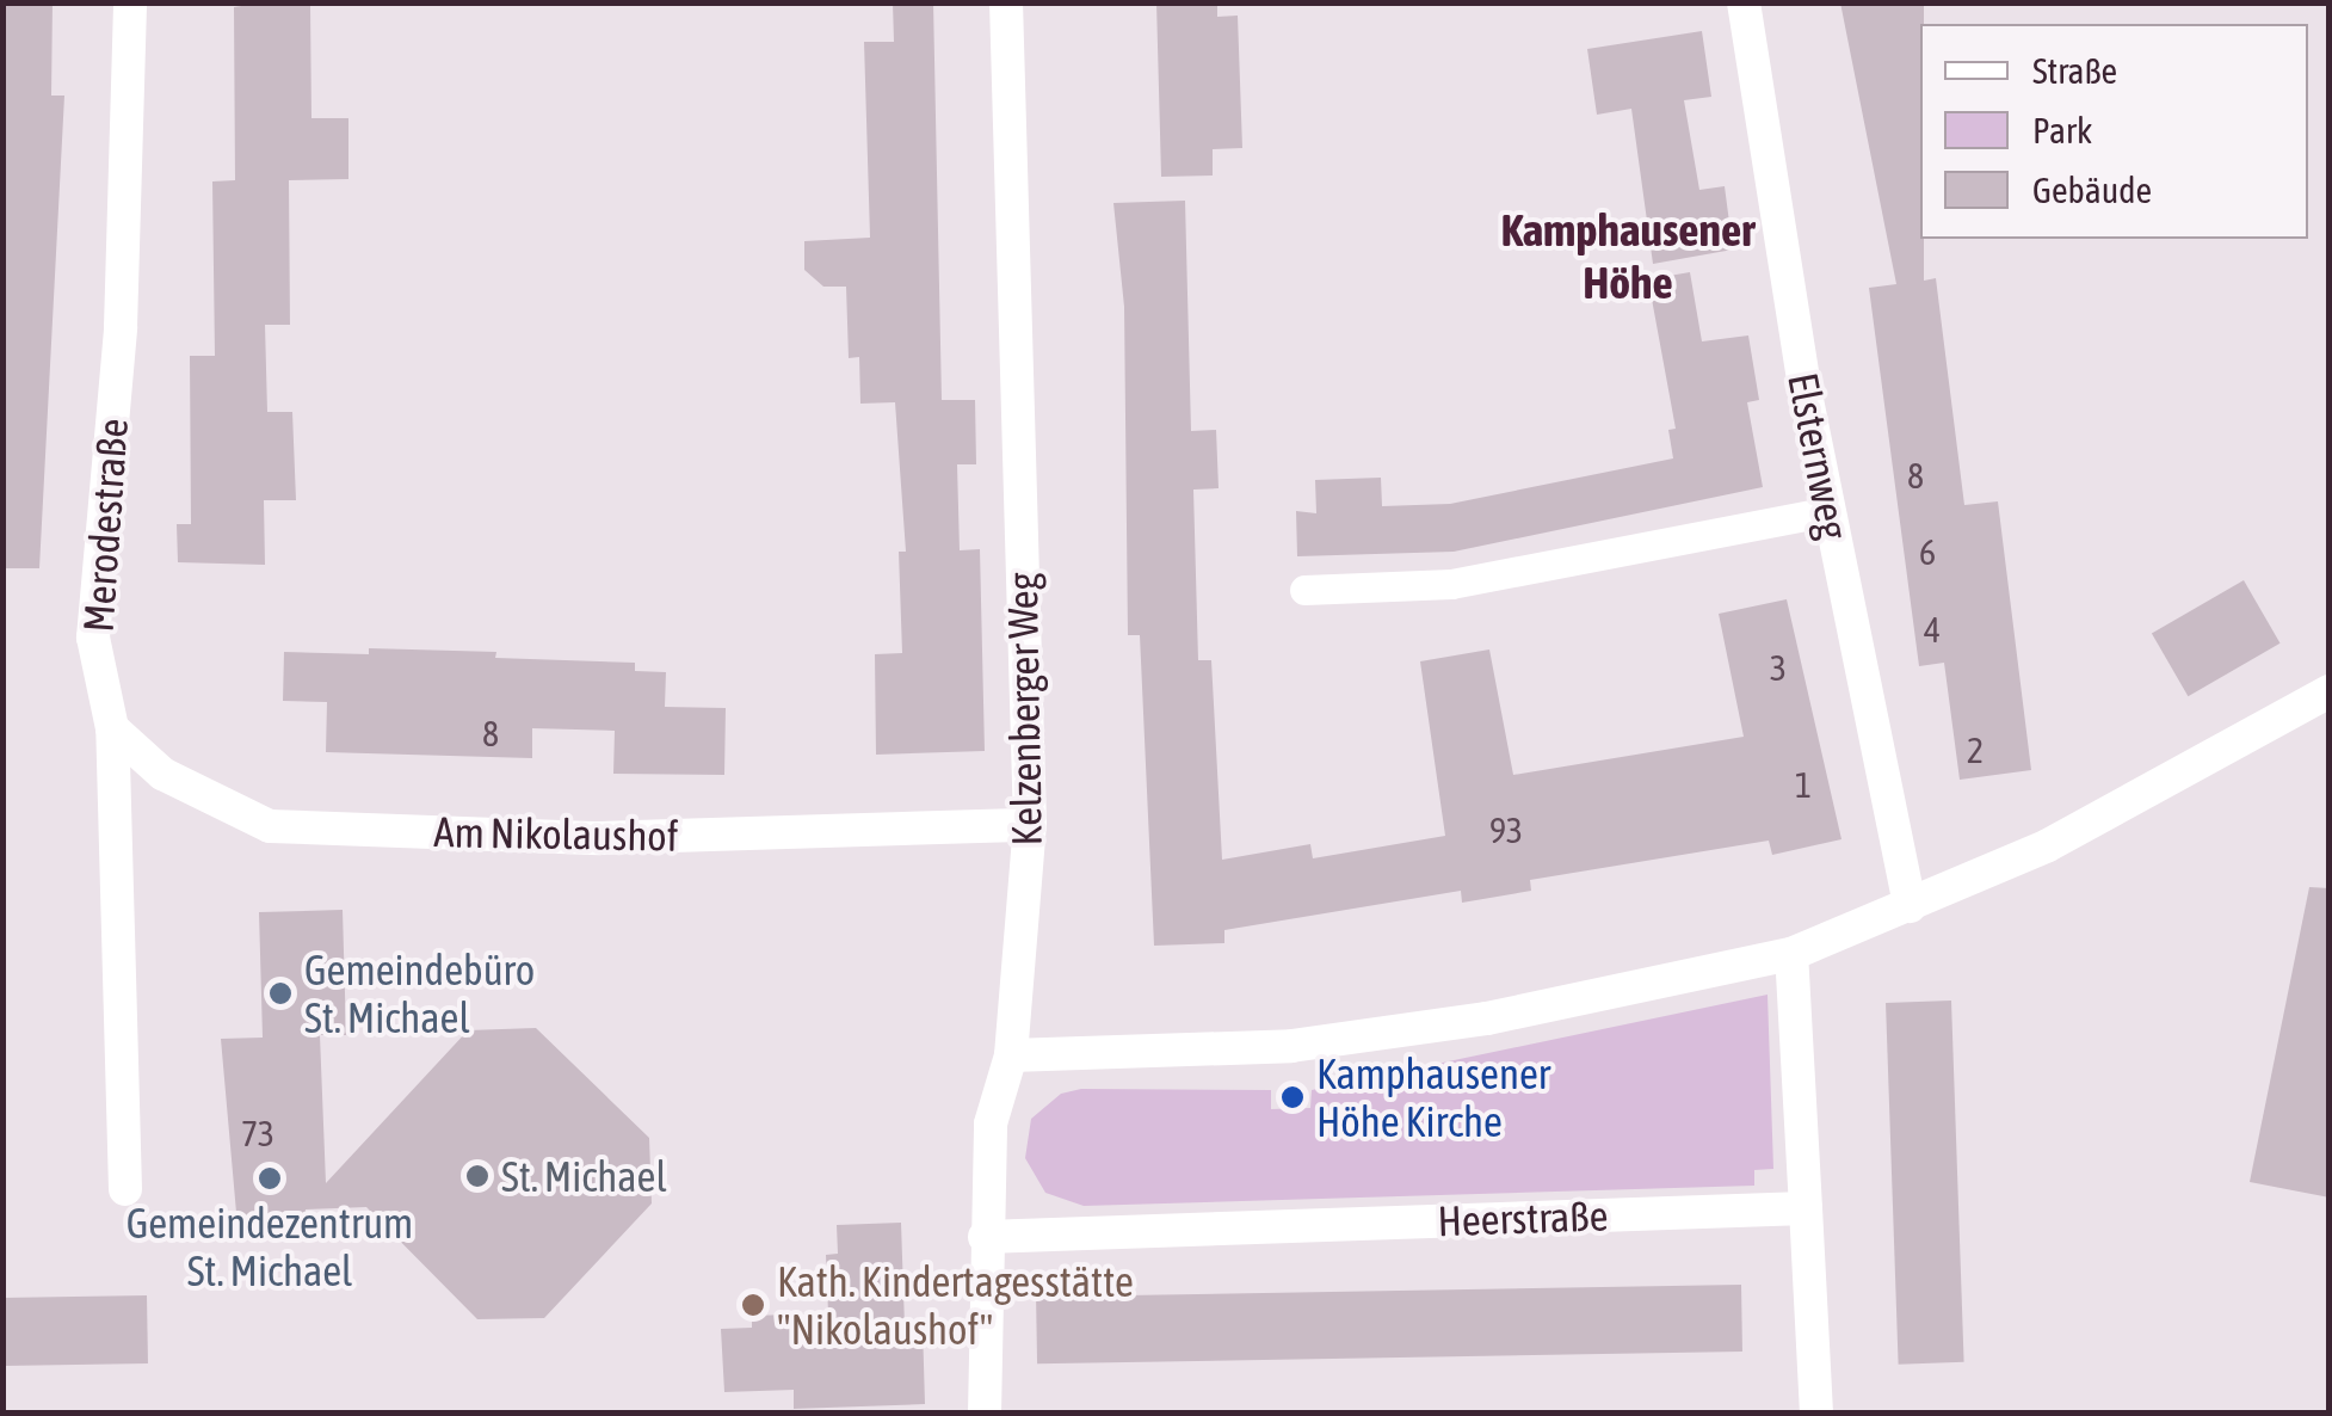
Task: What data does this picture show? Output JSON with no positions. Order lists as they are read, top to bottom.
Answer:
{
  "streets": {
    "street": [
      "Elsternweg",
      "Merodestraße",
      "Kelzenberger Weg",
      "Am Nikolaushof",
      "Heerstraße"
    ]
  },
  "crossings": [
    ["Merodestraße", "Am Nikolaushof"],
    ["Kelzenberger Weg", "Am Nikolaushof"],
    ["Kelzenberger Weg", "Heerstraße"]
  ],
  "districts": ["Kamphausener Höhe"],
  "places": [
    "Gemeindebüro St. Michael",
    "Kamphausener Höhe Kirche",
    "St. Michael",
    "Gemeindezentrum St. Michael",
    "Kath. Kindertagesstätte \"Nikolaushof\""
  ],
  "house_numbers": [
    "8",
    "6",
    "4",
    "3",
    "8",
    "2",
    "1",
    "93",
    "73"
  ],
  "legend": ["Straße", "Park", "Gebäude"]
}
